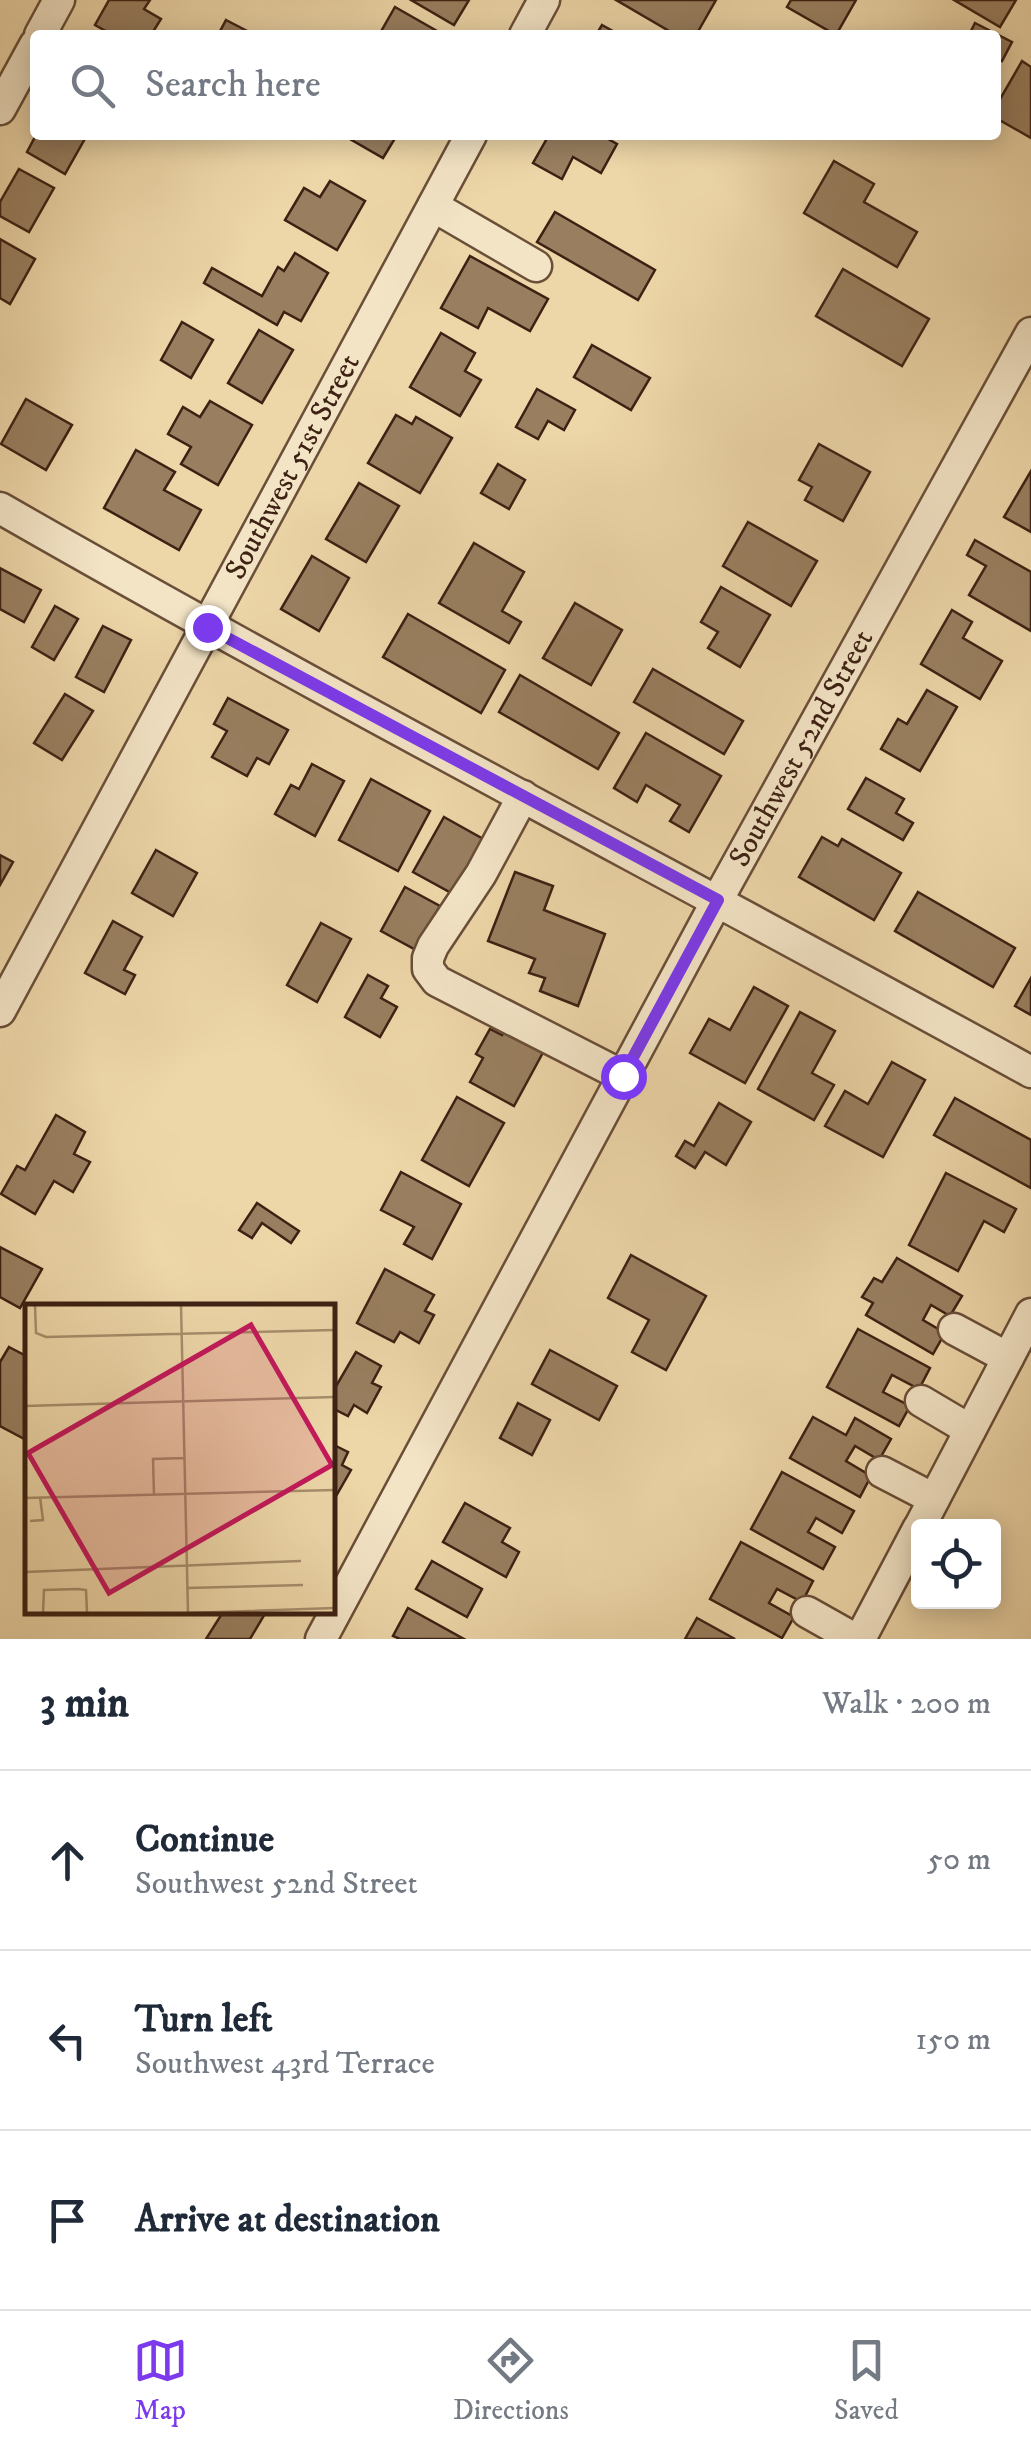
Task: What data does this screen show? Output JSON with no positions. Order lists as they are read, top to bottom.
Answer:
{
  "streets": {
    "street": ["Southwest 51st Street", "Southwest 52nd Street"]
  },
  "page": {
    "search": "Search here",
    "heading": ["3 min", "Walk · 200 m"],
    "list": [
      ["Continue", "Southwest 52nd Street", "50 m"],
      ["Turn left", "Southwest 43rd Terrace", "150 m"],
      "Arrive at destination"
    ],
    "nav": ["Map", "Directions", "Saved"]
  }
}
